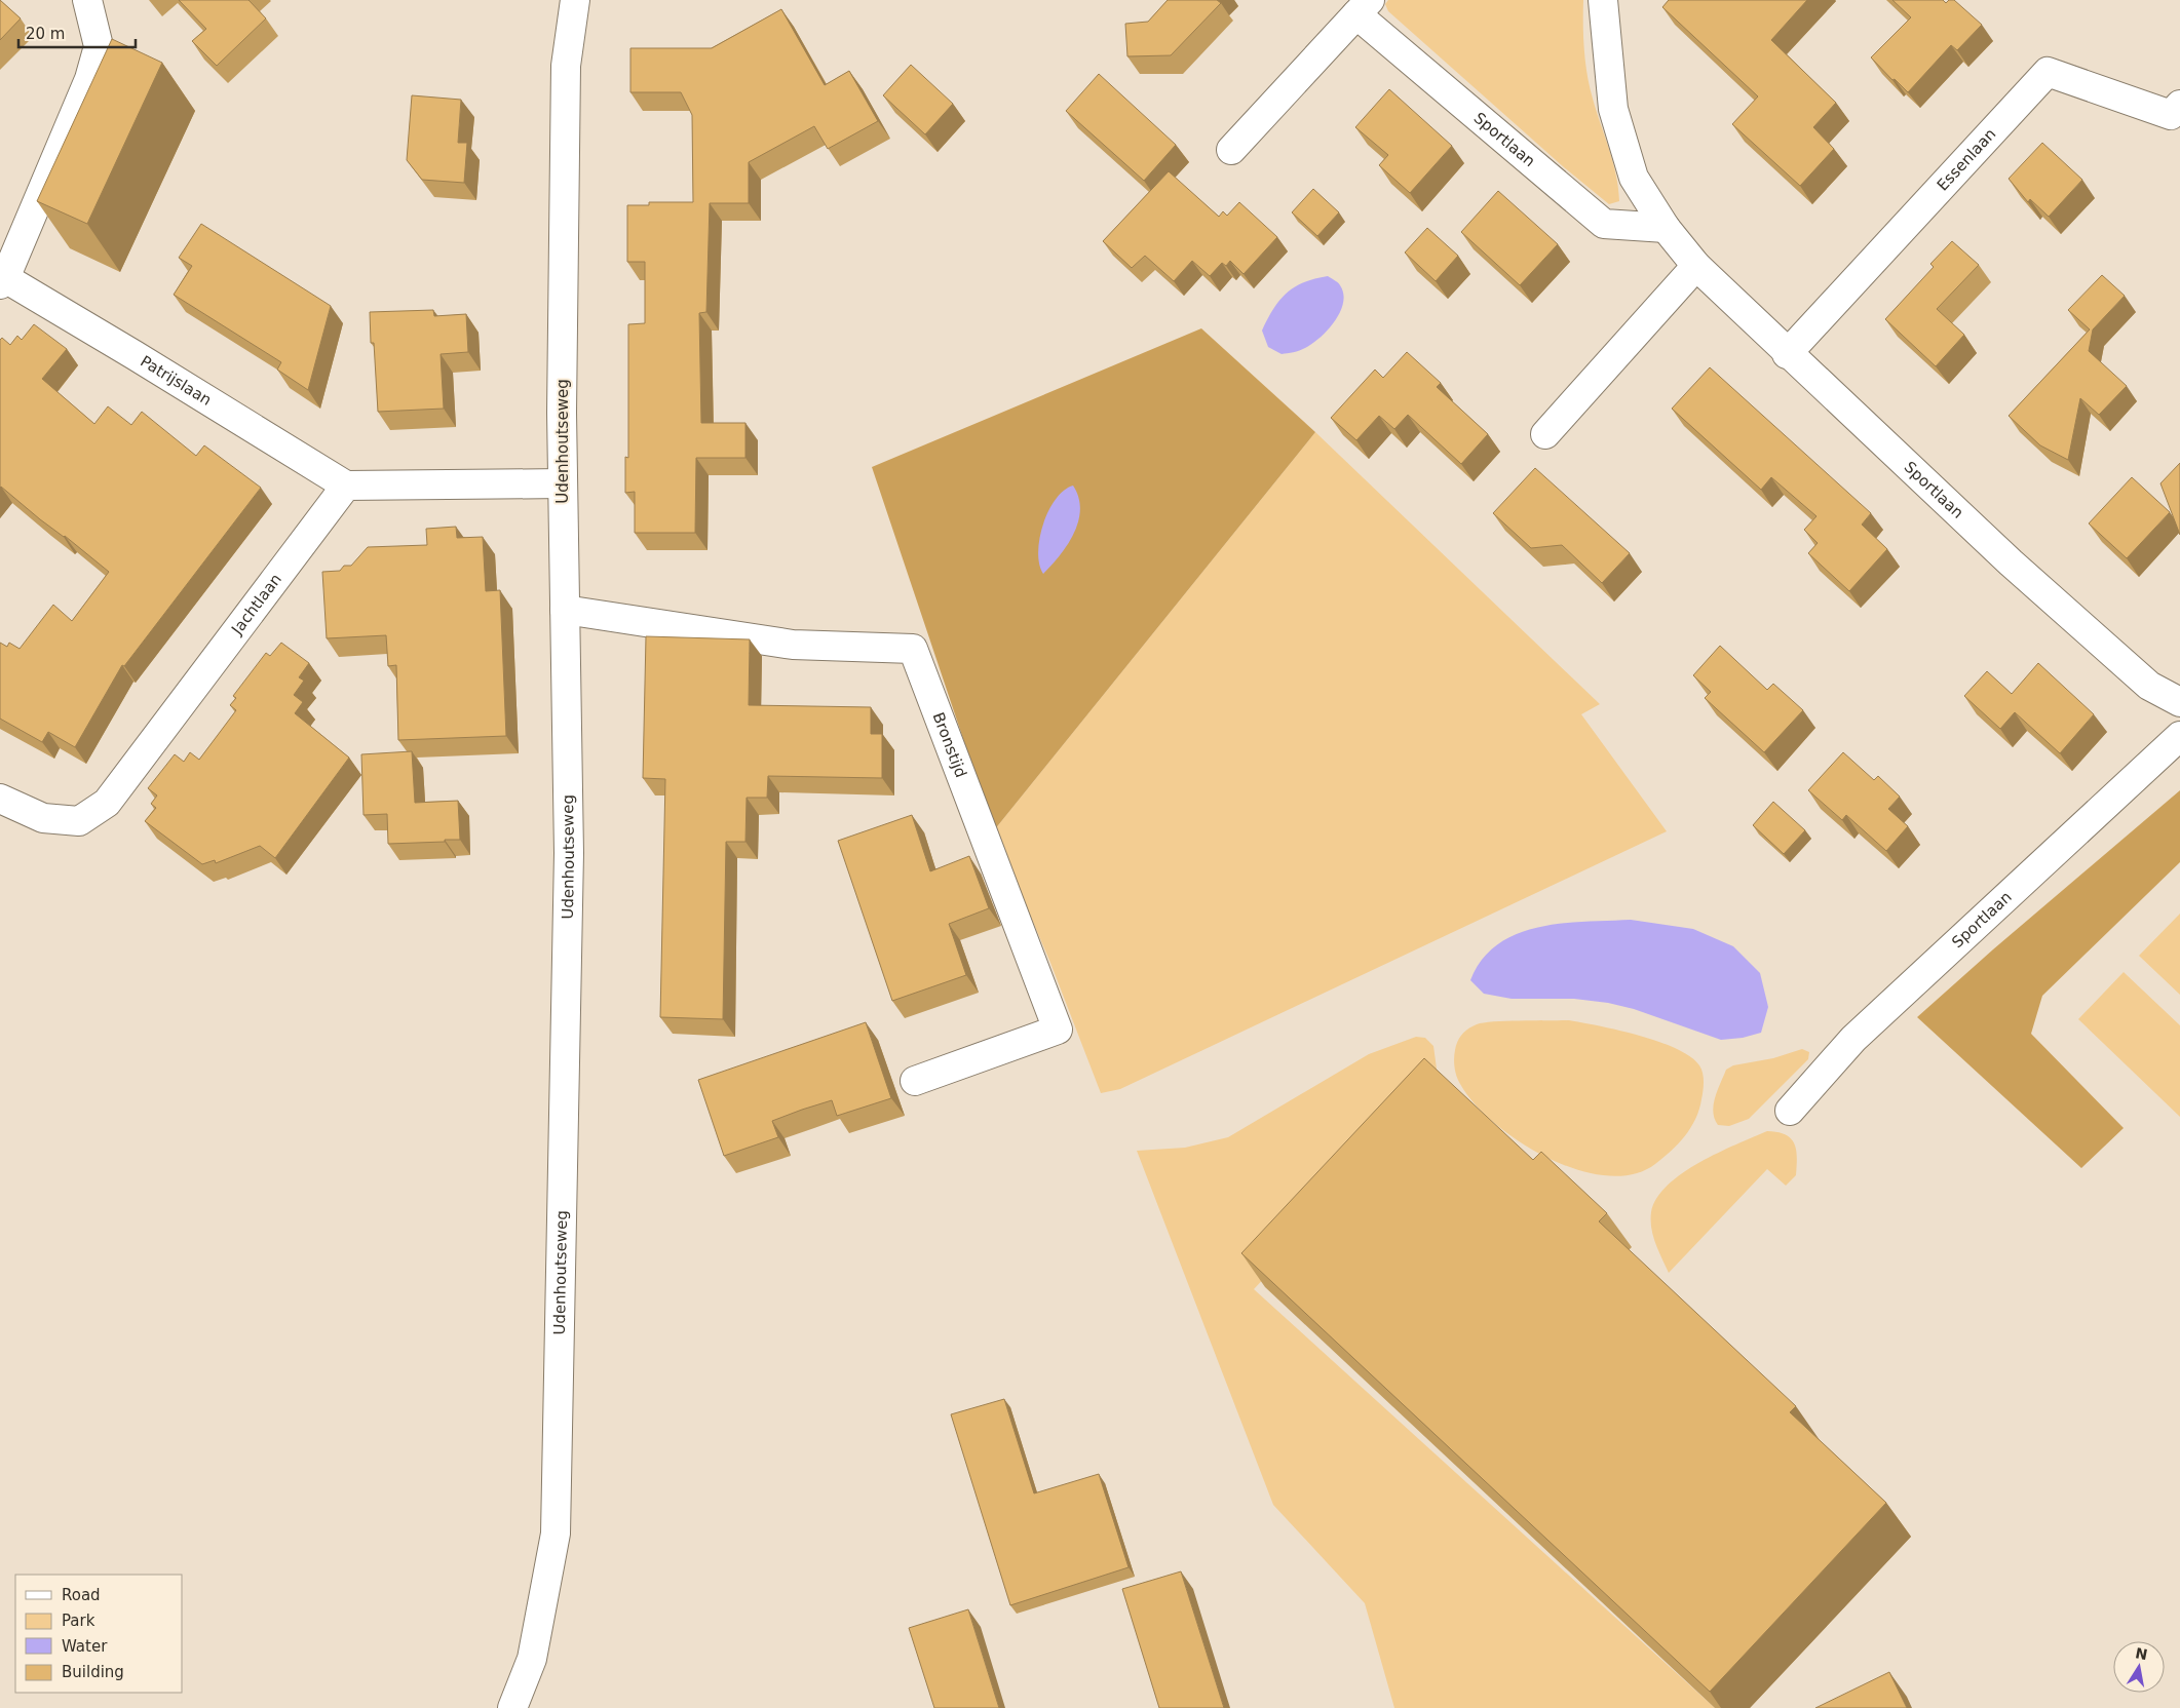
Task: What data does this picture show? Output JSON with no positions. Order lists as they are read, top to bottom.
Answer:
{
  "streets": {
    "street": [
      "Sportlaan",
      "Essenlaan",
      "Patrijslaan",
      "Udenhoutseweg",
      "Jachtlaan",
      "Bronstijd"
    ]
  },
  "crossings": [
    ["Sportlaan", "Essenlaan"],
    ["Patrijslaan", "Jachtlaan"],
    ["Udenhoutseweg", "Bronstijd"]
  ],
  "legend": [
    "Road",
    "Park",
    "Water",
    "Building"
  ],
  "scale_bar": "20 m",
  "north": "top"
}
